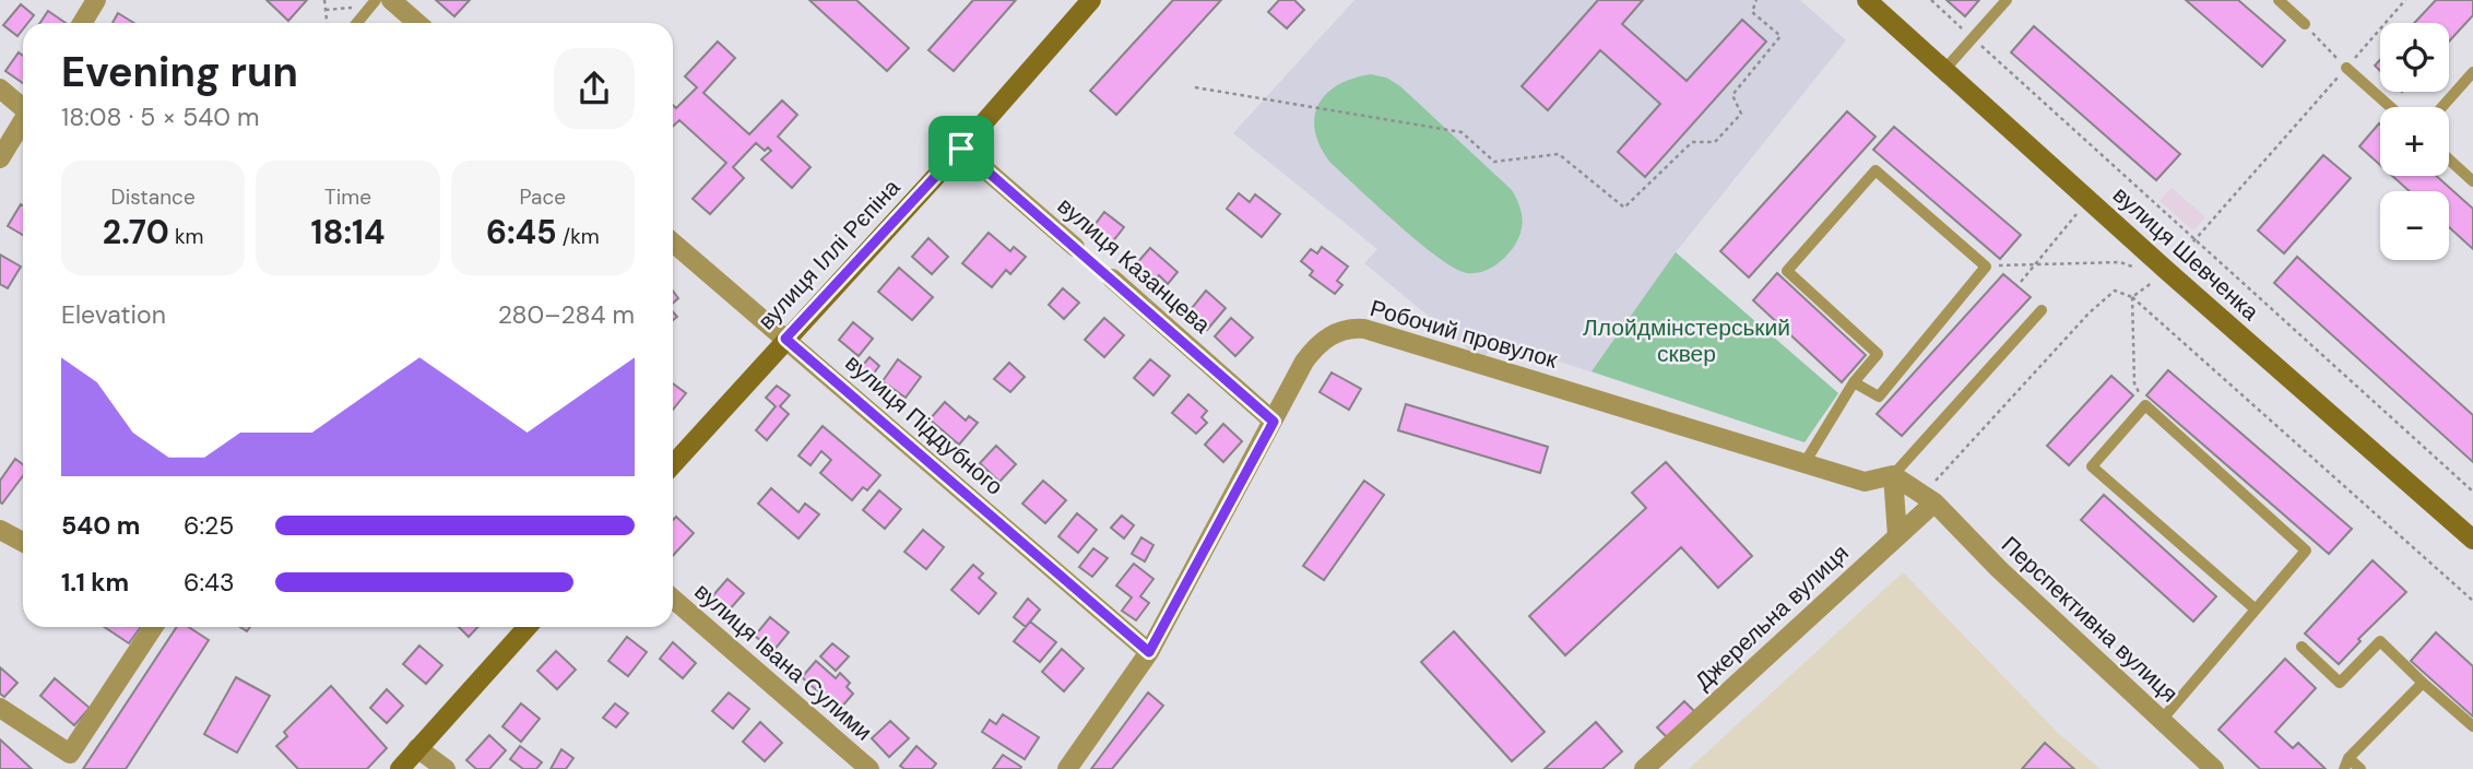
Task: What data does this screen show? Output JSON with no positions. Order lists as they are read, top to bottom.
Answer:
{
  "streets": {
    "street": [
      "вулиця Шевченка",
      "вулиця Іллі Рєпіна",
      "вулиця Казанцева",
      "Робочий провулок",
      "вулиця Піддубного",
      "Джерельна вулиця",
      "Перспективна вулиця",
      "вулиця Івана Сулими"
    ]
  },
  "crossings": [
    ["вулиця Іллі Рєпіна", "вулиця Казанцева"],
    ["вулиця Іллі Рєпіна", "вулиця Піддубного"],
    ["вулиця Казанцева", "Робочий провулок"],
    ["Робочий провулок", "вулиця Піддубного"],
    ["Джерельна вулиця", "Перспективна вулиця"]
  ],
  "parks": ["Ллойдмінстерський сквер"],
  "page": {
    "map_buttons": ["+", "−"],
    "heading": ["Evening run", "18:08 · 5 × 540 m"],
    "stats": [
      ["Distance", "2.70 km"],
      ["Time", "18:14"],
      ["Pace", "6:45 /km"]
    ],
    "chart": ["Elevation", "280–284 m"],
    "list": [
      {
        "name": "540 m",
        "note": "6:25"
      },
      {
        "name": "1.1 km",
        "note": "6:43"
      }
    ]
  }
}
